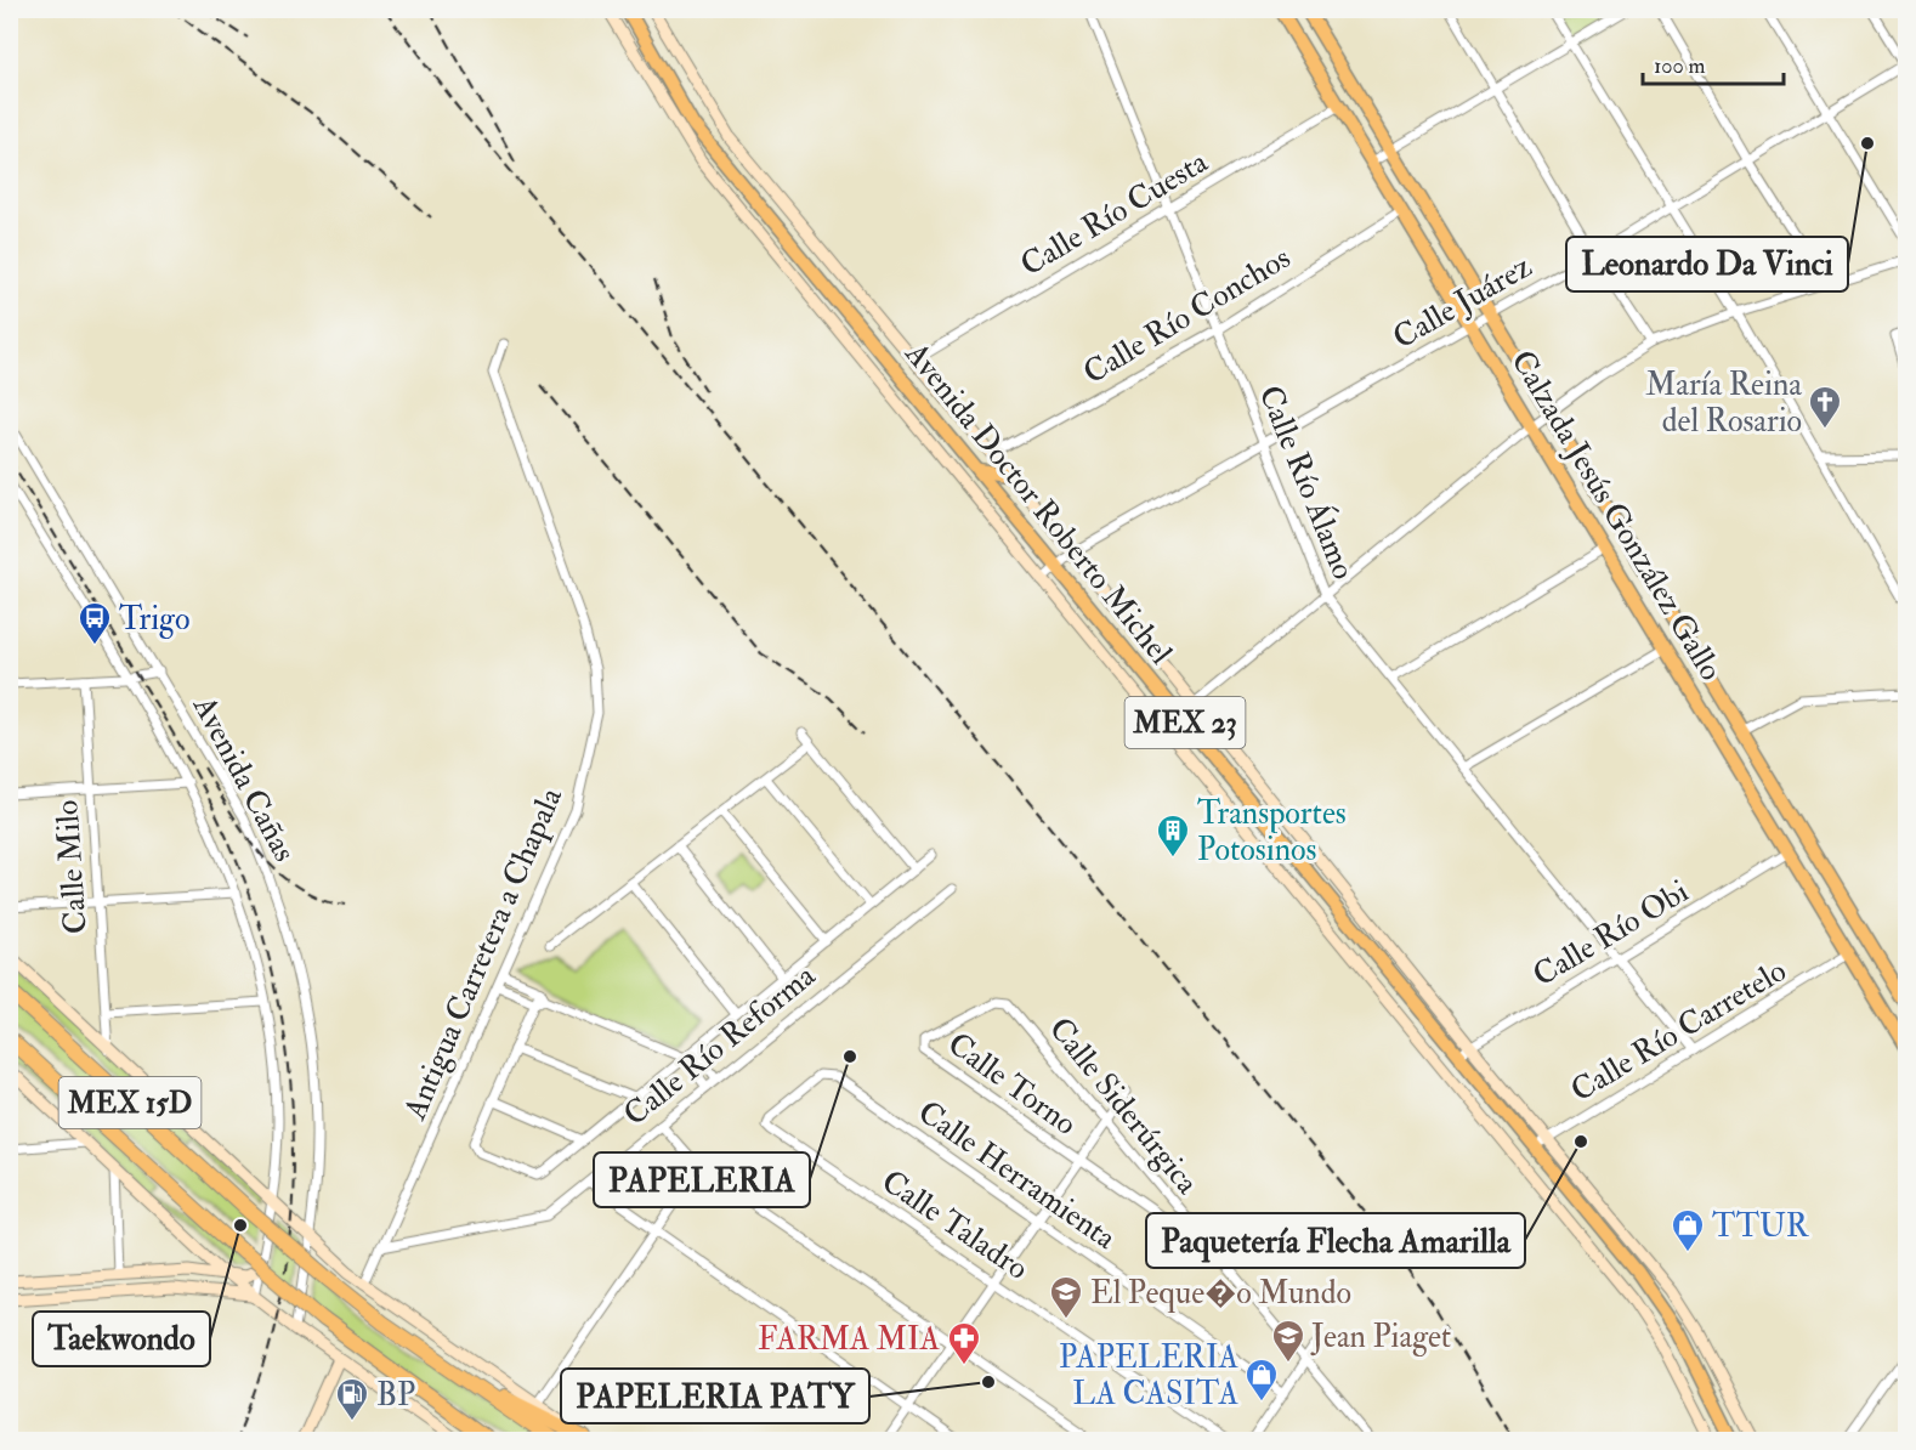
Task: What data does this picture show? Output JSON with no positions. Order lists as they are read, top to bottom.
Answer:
{
  "streets": {
    "highway": ["MEX 15D"],
    "main road": ["Avenida Doctor Roberto Michel", "Calzada Jesús González Gallo", "MEX 23"],
    "street": [
      "Calle Río Cuesta",
      "Calle Juárez",
      "Calle Río Conchos",
      "Calle Río Álamo",
      "Avenida Cañas",
      "Calle Milo",
      "Calle Río Obi",
      "Antigua Carretera a Chapala",
      "Calle Río Carretelo",
      "Calle Río Reforma",
      "Calle Torno",
      "Calle Siderúrgica",
      "Calle Herramienta",
      "Calle Taladro"
    ]
  },
  "crossings": [
    ["Calle Río Cuesta", "Calle Río Álamo"],
    ["Calle Río Cuesta", "Avenida Doctor Roberto Michel"],
    ["Calle Río Cuesta", "Calzada Jesús González Gallo"],
    ["Calle Juárez", "Calle Río Álamo"],
    ["Calle Juárez", "Avenida Doctor Roberto Michel"],
    ["Calle Juárez", "Calzada Jesús González Gallo"],
    ["Calle Río Conchos", "Calle Río Álamo"],
    ["Calle Río Conchos", "Avenida Doctor Roberto Michel"],
    ["Calle Río Conchos", "Calzada Jesús González Gallo"],
    ["Calle Río Álamo", "Calle Río Obi"],
    ["Calle Río Álamo", "Calle Río Carretelo"],
    ["Avenida Doctor Roberto Michel", "Calle Río Obi"],
    ["Avenida Doctor Roberto Michel", "Calle Río Carretelo"],
    ["Calzada Jesús González Gallo", "Calle Río Obi"],
    ["Calzada Jesús González Gallo", "Calle Río Carretelo"],
    ["Antigua Carretera a Chapala", "Calle Río Reforma"],
    ["Calle Torno", "Calle Siderúrgica"],
    ["Calle Herramienta", "Calle Taladro"]
  ],
  "places": {
    "other": [
      "Leonardo Da Vinci",
      "PAPELERIA",
      "Paquetería Flecha Amarilla",
      "Taekwondo",
      "PAPELERIA PATY"
    ],
    "church": ["María Reina del Rosario"],
    "bus stop": ["Trigo"],
    "building": ["Transportes Potosinos"],
    "shop": ["TTUR", "PAPELERIA LA CASITA"],
    "school or university": ["El Peque�o Mundo", "Jean Piaget"],
    "pharmacy": ["FARMA MIA"],
    "fuel station": ["BP"]
  },
  "scale_bar": "100 m"
}
